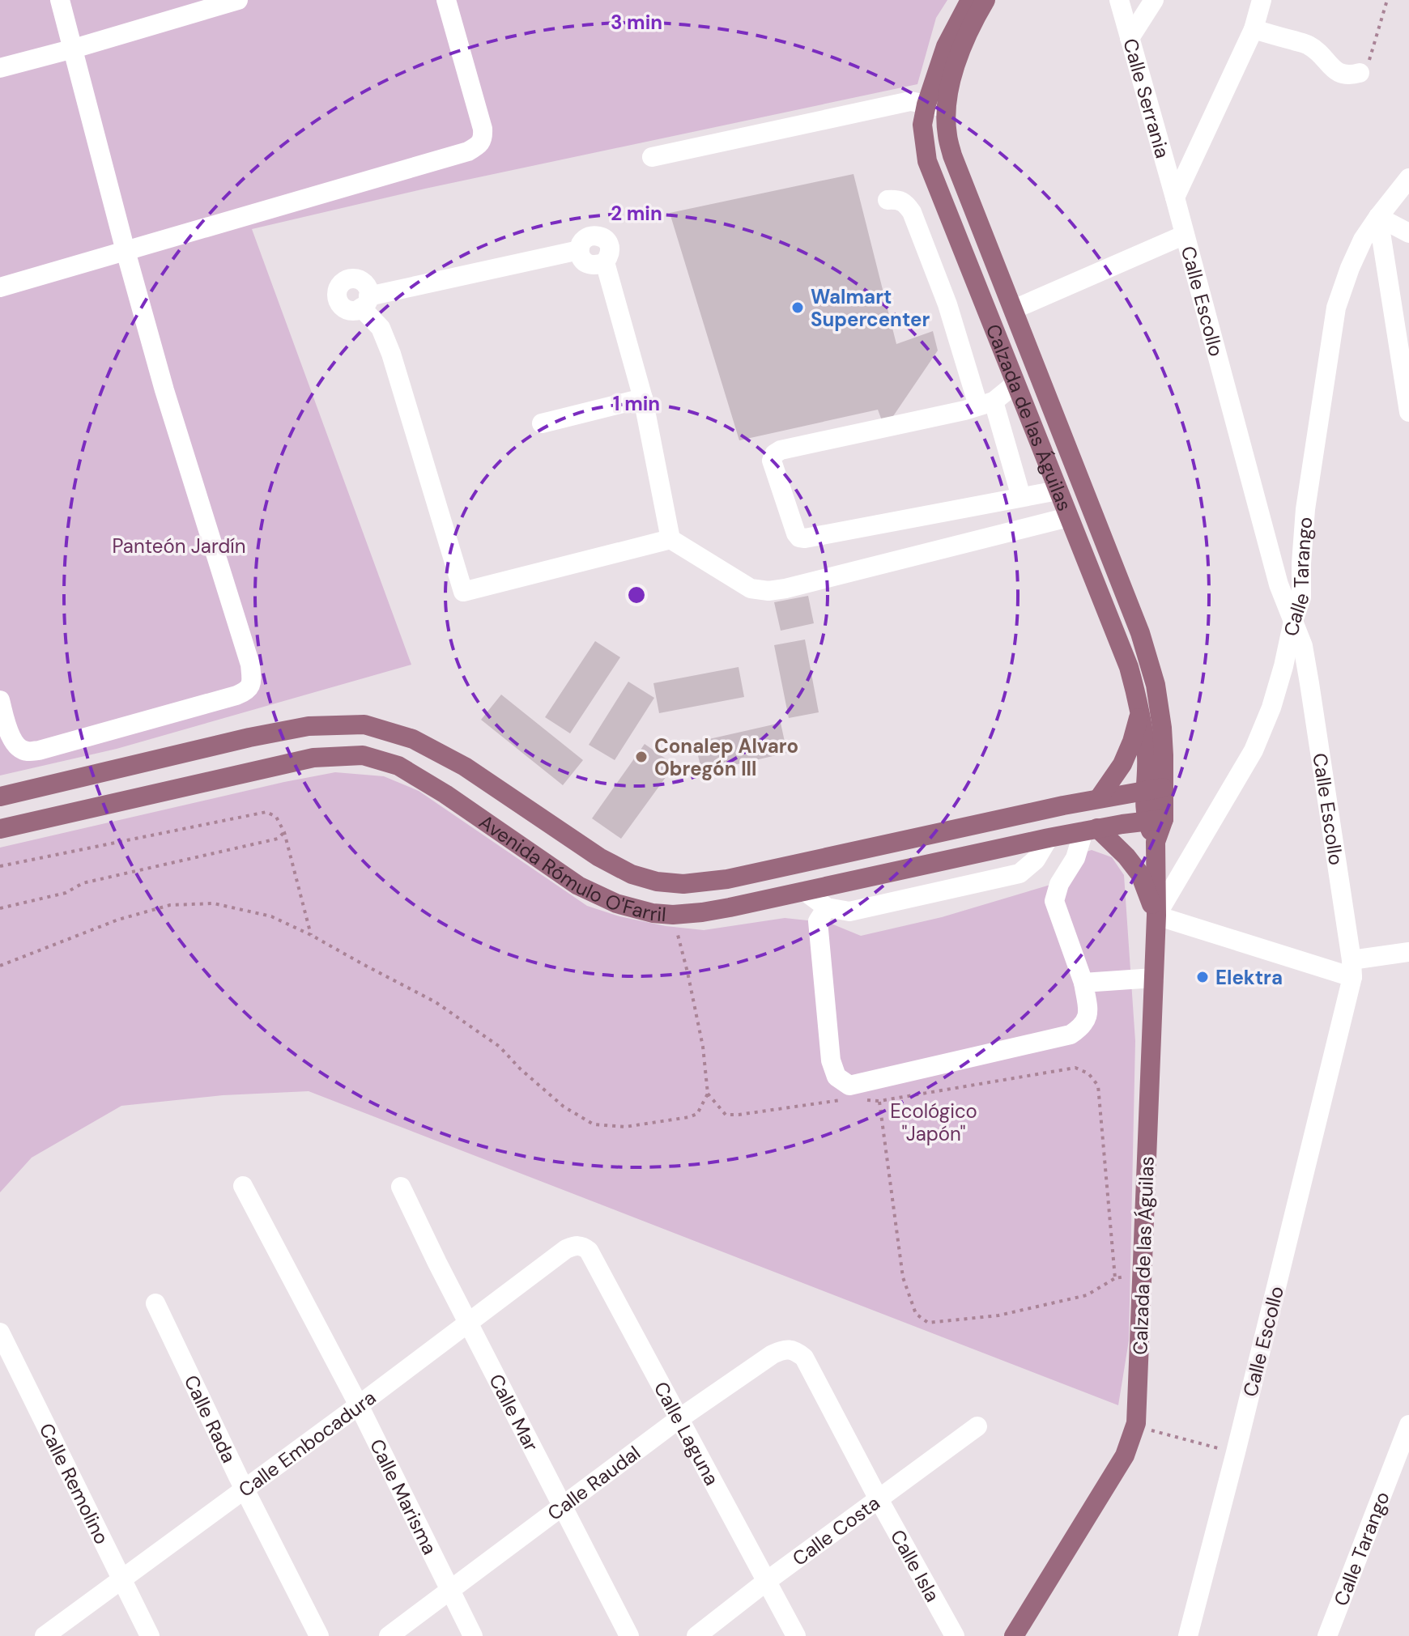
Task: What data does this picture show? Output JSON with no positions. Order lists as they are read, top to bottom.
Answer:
{
  "streets": {
    "main road": ["Calzada de las Águilas", "Avenida Rómulo O'Farril"],
    "street": [
      "Calle Serrania",
      "Calle Escollo",
      "Calle Tarango",
      "Calle Mar",
      "Calle Rada",
      "Calle Laguna",
      "Calle Embocadura",
      "Calle Raudal",
      "Calle Remolino",
      "Calle Marisma",
      "Calle Costa",
      "Calle Isla"
    ]
  },
  "crossings": [
    ["Calle Serrania", "Calle Escollo"],
    ["Calle Escollo", "Calle Tarango"],
    ["Calzada de las Águilas", "Calle Tarango"],
    ["Calzada de las Águilas", "Avenida Rómulo O'Farril"],
    ["Calle Mar", "Calle Embocadura"],
    ["Calle Mar", "Calle Raudal"],
    ["Calle Rada", "Calle Embocadura"],
    ["Calle Laguna", "Calle Embocadura"],
    ["Calle Laguna", "Calle Raudal"],
    ["Calle Laguna", "Calle Costa"],
    ["Calle Embocadura", "Calle Remolino"],
    ["Calle Embocadura", "Calle Marisma"],
    ["Calle Raudal", "Calle Marisma"],
    ["Calle Raudal", "Calle Isla"],
    ["Calle Costa", "Calle Isla"]
  ],
  "parks": ["Panteón Jardín", "Ecológico \"Japón\""],
  "places": ["Walmart Supercenter", "Conalep Alvaro Obregón lll", "Elektra"],
  "rings": ["3 min", "2 min", "1 min"]
}
